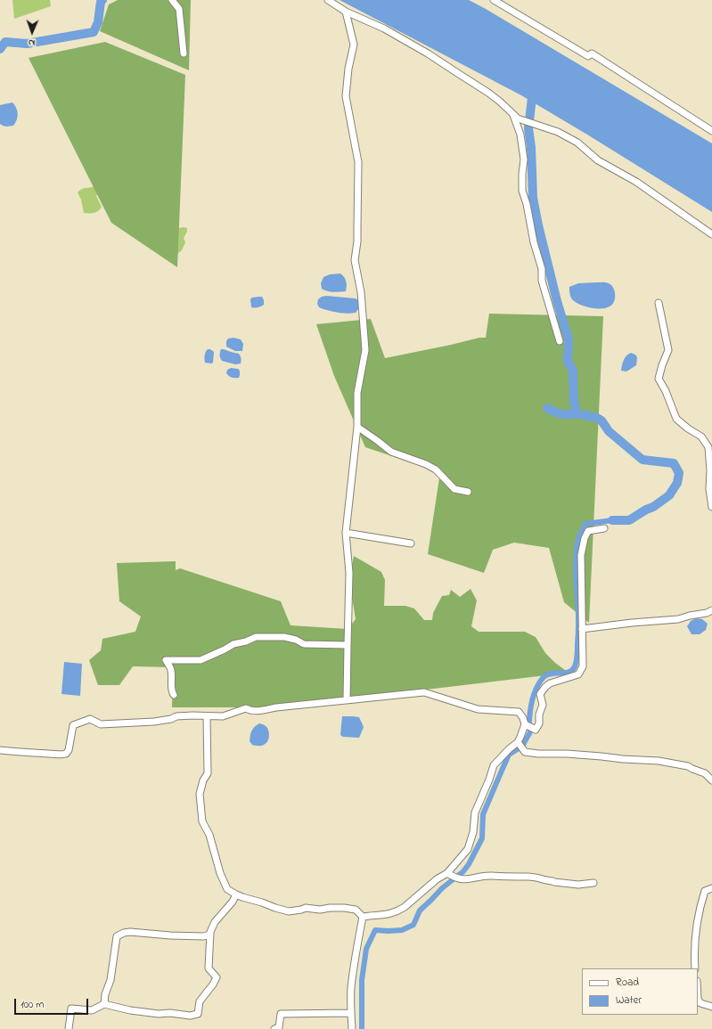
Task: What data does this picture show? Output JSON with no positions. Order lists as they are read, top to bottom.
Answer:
{
  "legend": ["Road", "Water"],
  "scale_bar": "100 m",
  "north": "bottom"
}
